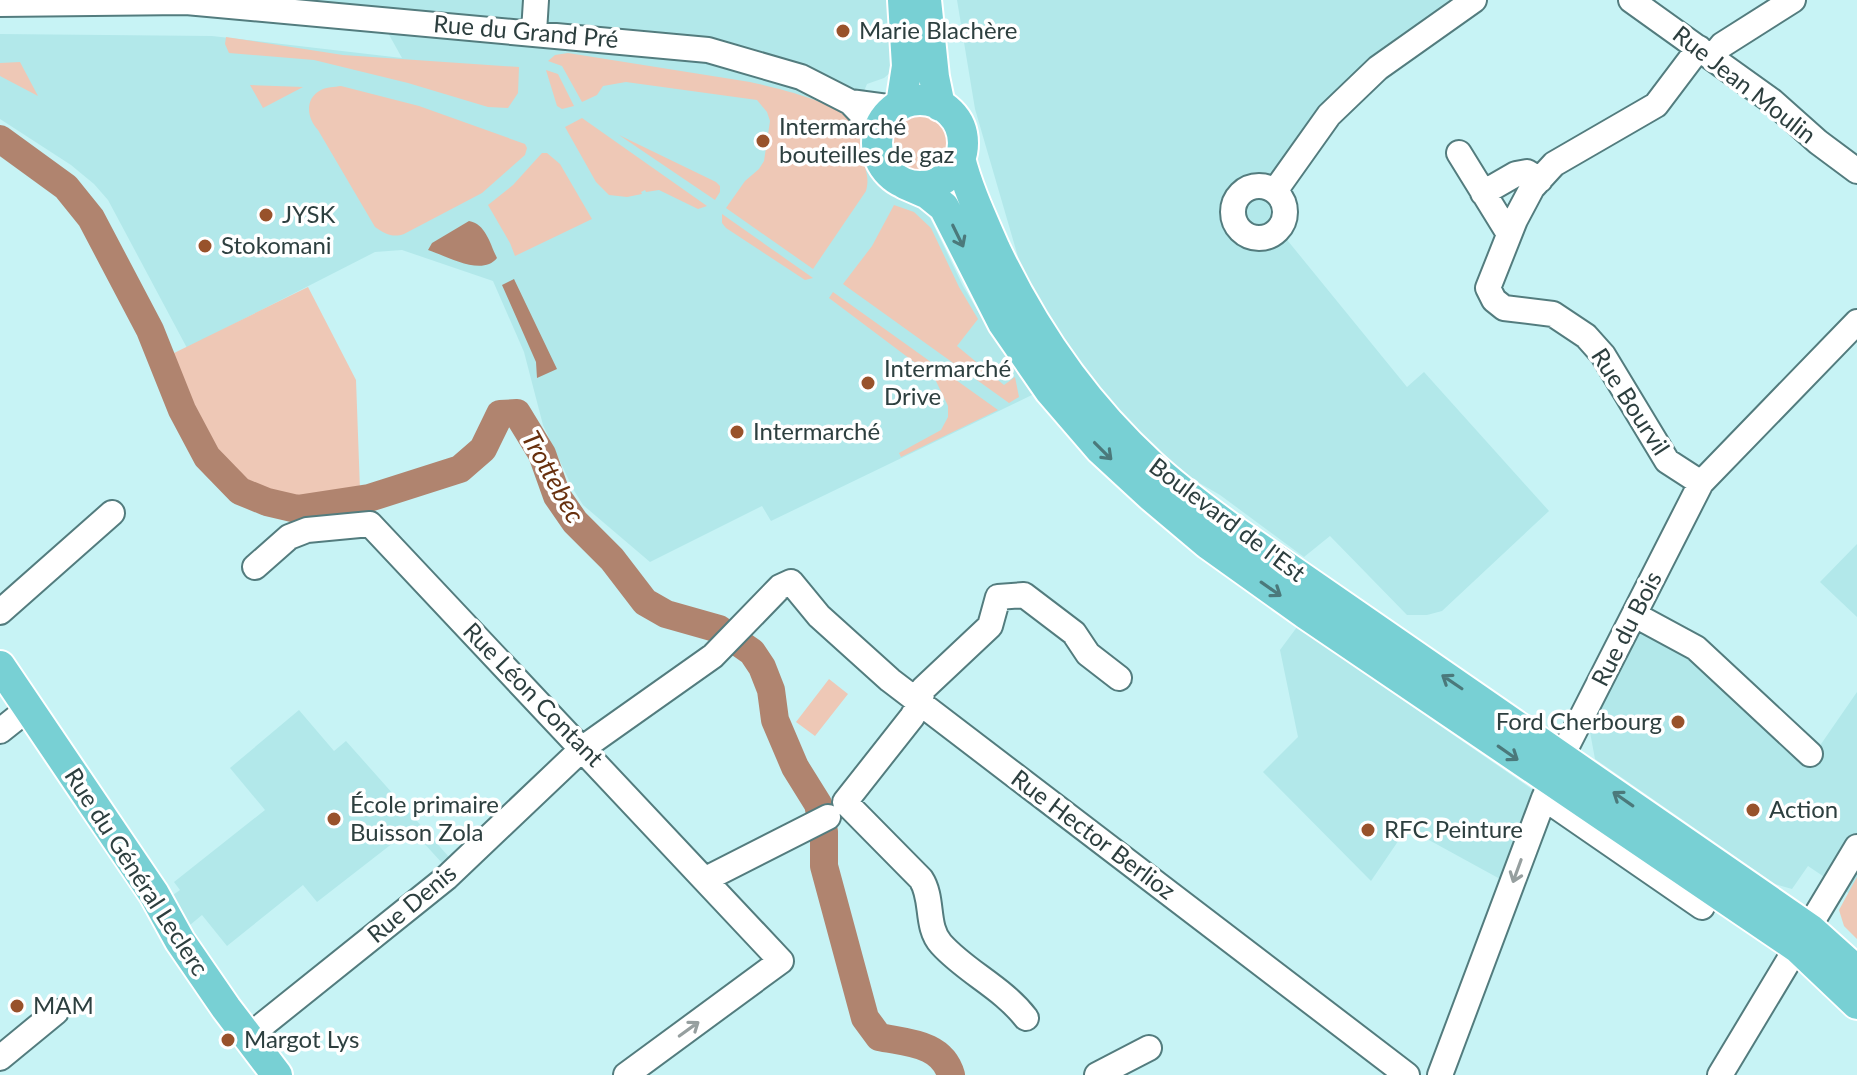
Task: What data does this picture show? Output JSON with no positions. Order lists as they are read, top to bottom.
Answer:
{
  "streets": {
    "main road": ["Boulevard de l'Est", "Rue du Général Leclerc"],
    "street": [
      "Rue du Grand Pré",
      "Rue Jean Moulin",
      "Rue Bourvil",
      "Rue du Bois",
      "Rue Léon Contant",
      "Rue Hector Berlioz",
      "Rue Denis"
    ]
  },
  "crossings": [
    ["Rue du Grand Pré", "Boulevard de l'Est"],
    ["Rue Jean Moulin", "Rue Bourvil"],
    ["Rue Bourvil", "Rue du Bois"],
    ["Boulevard de l'Est", "Rue du Bois"],
    ["Rue Léon Contant", "Rue Denis"],
    ["Rue Hector Berlioz", "Rue Denis"],
    ["Rue du Général Leclerc", "Rue Denis"]
  ],
  "one_way": ["Rue du Bois"],
  "water": ["Trottebec"],
  "places": [
    "Marie Blachère",
    "Intermarché bouteilles de gaz",
    "JYSK",
    "Stokomani",
    "Intermarché Drive",
    "Intermarché",
    "Ford Cherbourg",
    "Action",
    "École primaire Buisson Zola",
    "RFC Peinture",
    "MAM",
    "Margot Lys"
  ]
}
